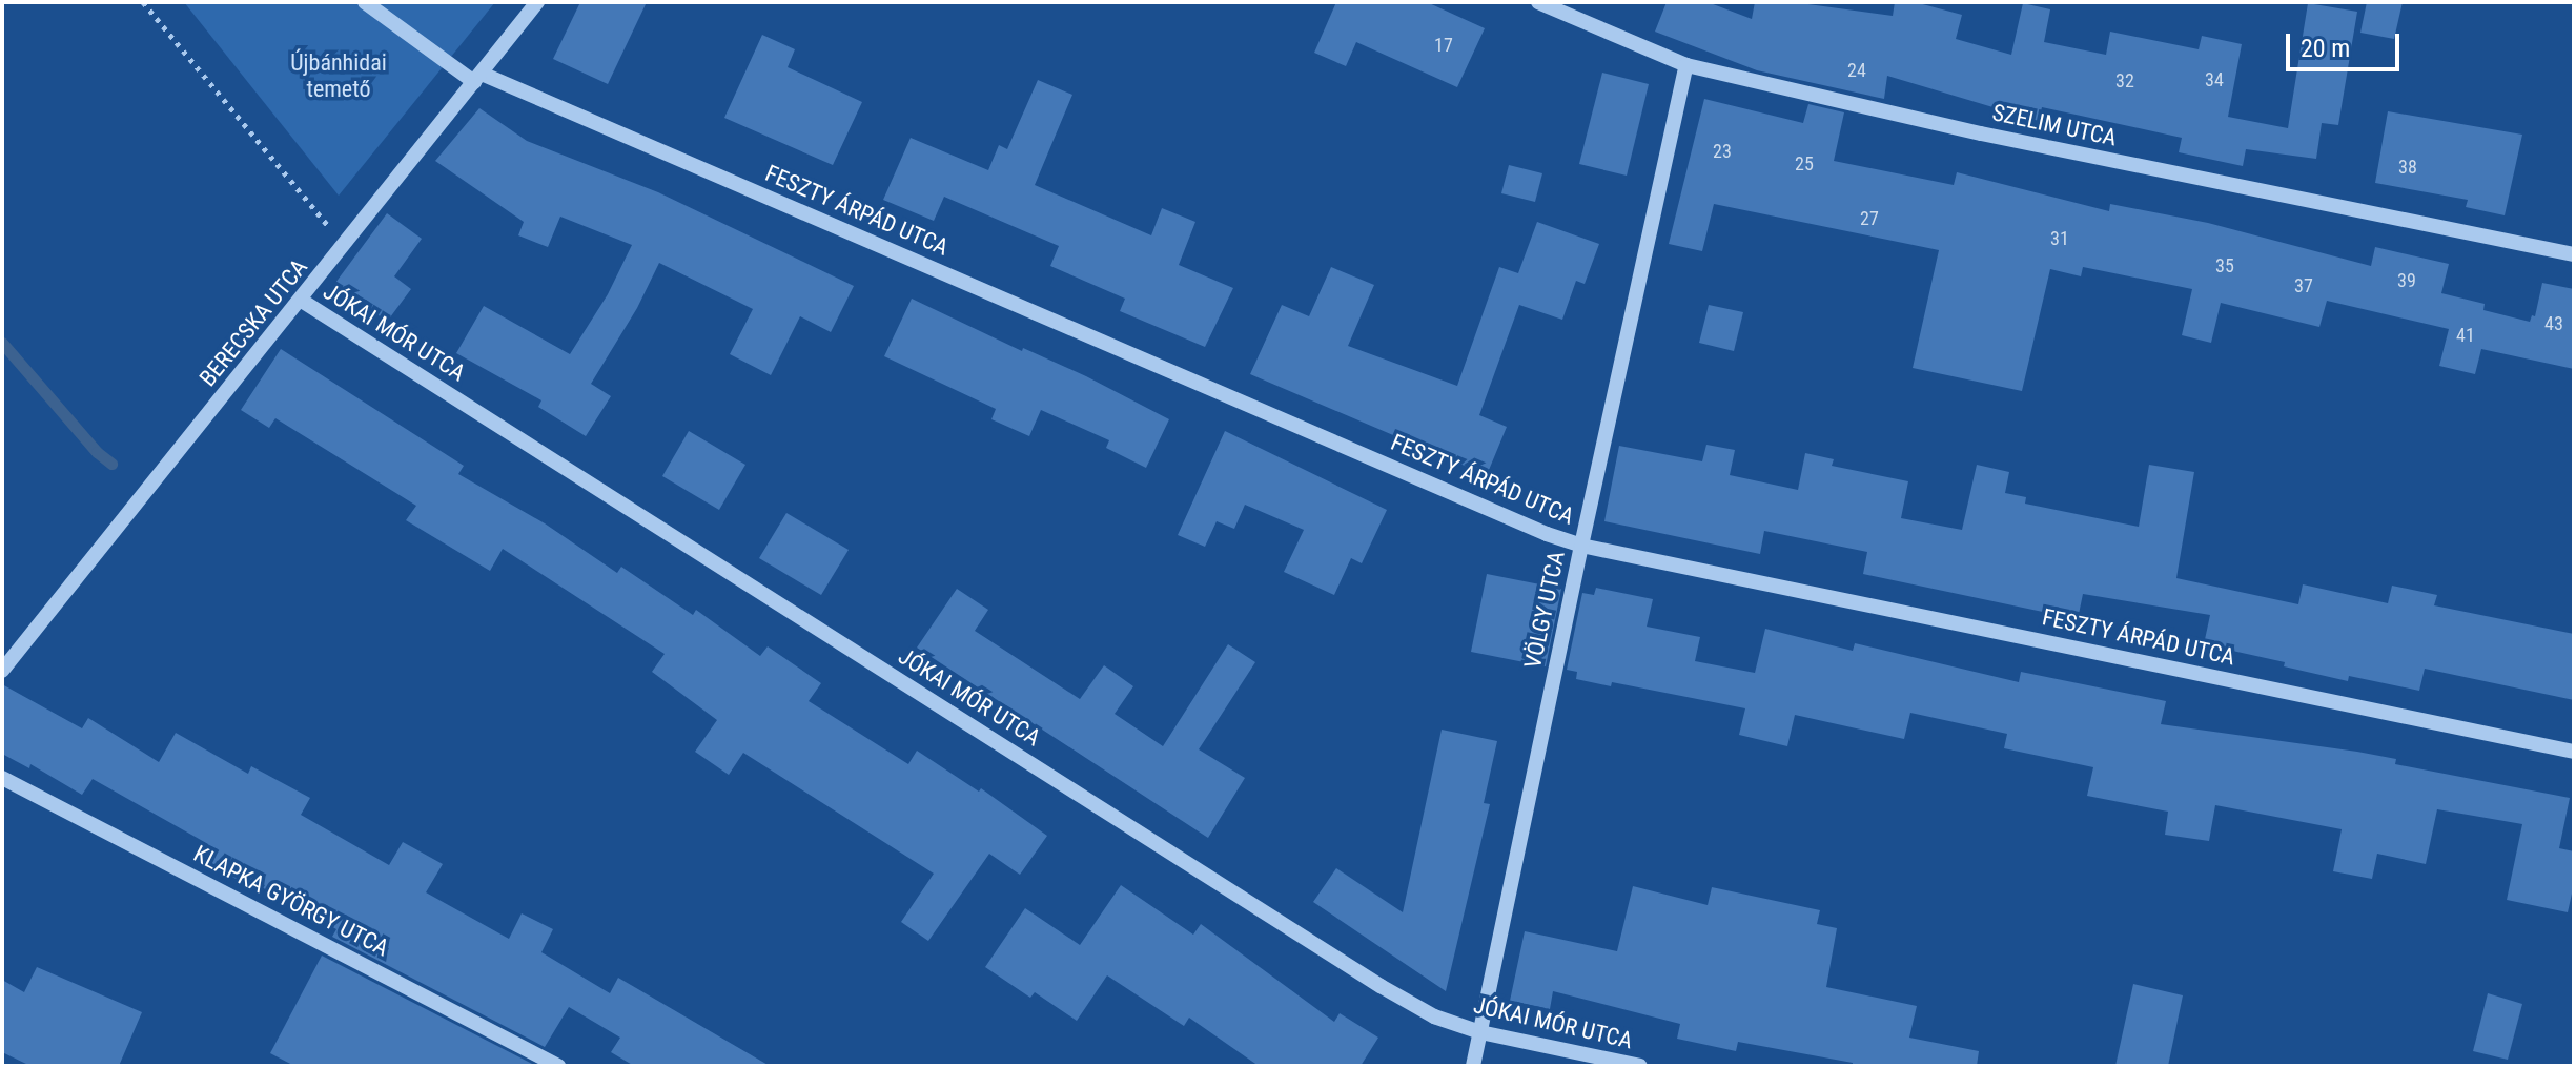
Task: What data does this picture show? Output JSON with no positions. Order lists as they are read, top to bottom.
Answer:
{
  "streets": {
    "street": [
      "SZELIM UTCA",
      "FESZTY ÁRPÁD UTCA",
      "BERECSKA UTCA",
      "JÓKAI MÓR UTCA",
      "VÖLGY UTCA",
      "KLAPKA GYÖRGY UTCA"
    ]
  },
  "crossings": [
    ["SZELIM UTCA", "VÖLGY UTCA"],
    ["FESZTY ÁRPÁD UTCA", "BERECSKA UTCA"],
    ["FESZTY ÁRPÁD UTCA", "VÖLGY UTCA"],
    ["BERECSKA UTCA", "JÓKAI MÓR UTCA"],
    ["JÓKAI MÓR UTCA", "VÖLGY UTCA"]
  ],
  "parks": ["Újbánhidai temető"],
  "house_numbers": [
    "17",
    "24",
    "34",
    "32",
    "23",
    "25",
    "38",
    "27",
    "31",
    "35",
    "39",
    "37",
    "43",
    "41"
  ],
  "scale_bar": "20 m"
}
